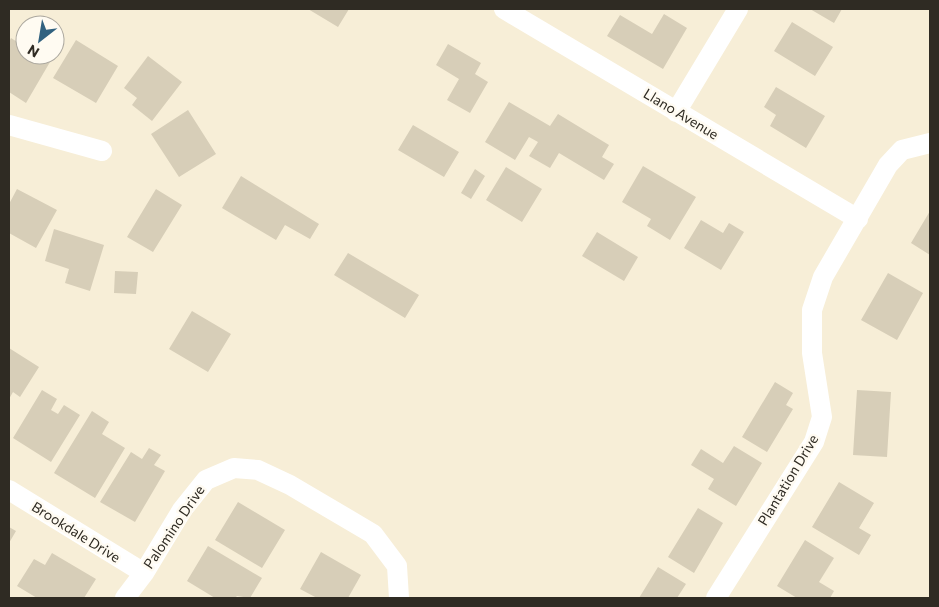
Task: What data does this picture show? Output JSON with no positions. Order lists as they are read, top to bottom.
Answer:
{
  "streets": {
    "street": [
      "Llano Avenue",
      "Plantation Drive",
      "Palomino Drive",
      "Brookdale Drive"
    ]
  },
  "crossings": [
    ["Llano Avenue", "Plantation Drive"],
    ["Palomino Drive", "Brookdale Drive"]
  ],
  "north": "bottom left"
}
